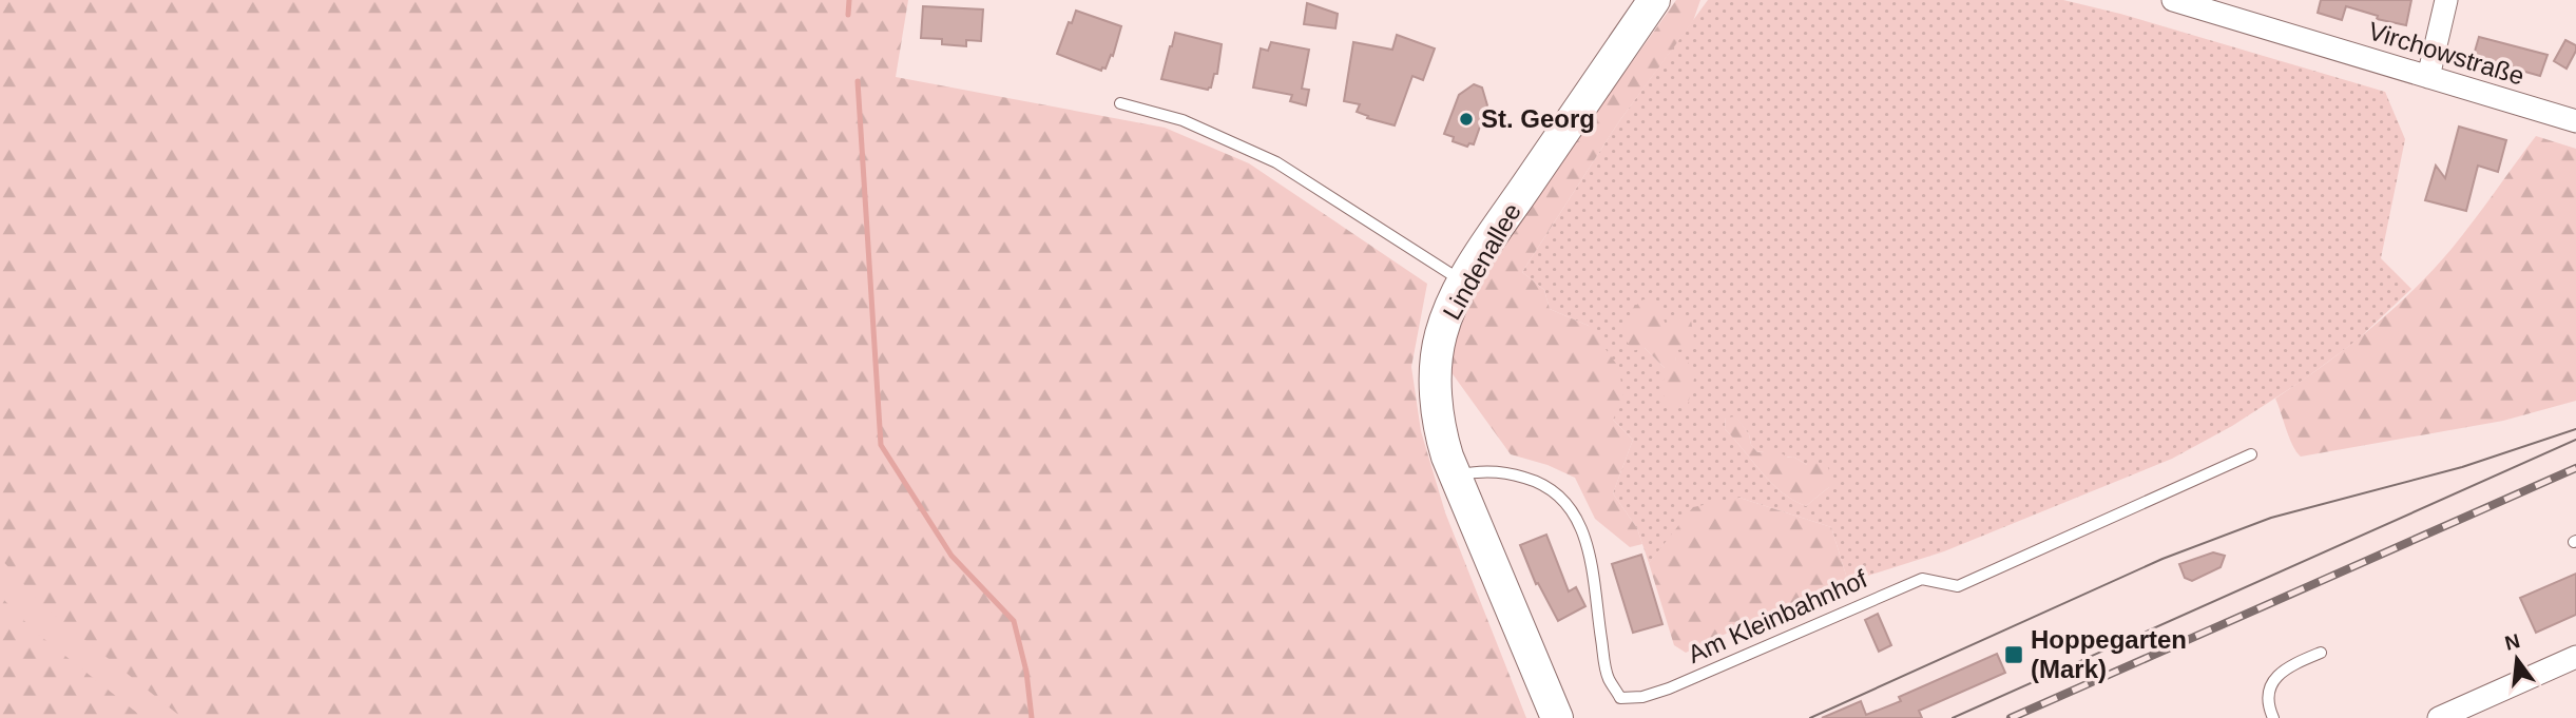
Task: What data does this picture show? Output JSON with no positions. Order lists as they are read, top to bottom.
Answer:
{
  "streets": {
    "street": ["Virchowstraße", "Lindenallee"],
    "lane": ["Am Kleinbahnhof"]
  },
  "crossings": [
    ["Lindenallee", "Am Kleinbahnhof"]
  ],
  "places": {
    "other": ["St. Georg"],
    "transit": ["Hoppegarten (Mark)"]
  },
  "north": "top"
}
